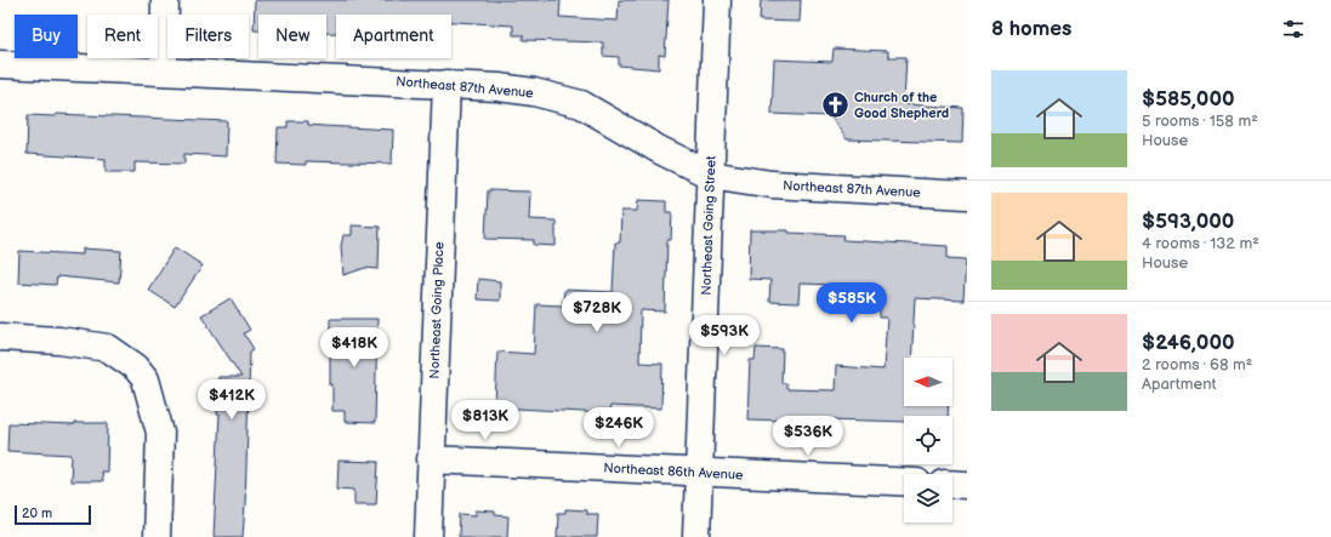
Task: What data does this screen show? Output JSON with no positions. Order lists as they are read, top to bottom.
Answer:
{
  "streets": {
    "street": [
      "Northeast 87th Avenue",
      "Northeast Going Street",
      "Northeast Going Place",
      "Northeast 86th Avenue"
    ]
  },
  "crossings": [
    ["Northeast 87th Avenue", "Northeast Going Street"],
    ["Northeast 87th Avenue", "Northeast Going Place"],
    ["Northeast Going Street", "Northeast 86th Avenue"],
    ["Northeast Going Place", "Northeast 86th Avenue"]
  ],
  "places": {
    "church": ["Church of the Good Shepherd"]
  },
  "scale_bar": "20 m",
  "north": "left",
  "page": {
    "heading": "8 homes",
    "chip": [
      "Buy",
      "Rent",
      "Filters",
      "New",
      "Apartment"
    ],
    "list": [
      {
        "name": "$585,000",
        "note": "5 rooms · 158 m² · House"
      },
      {
        "name": "$593,000",
        "note": "4 rooms · 132 m² · House"
      },
      {
        "name": "$246,000",
        "note": "2 rooms · 68 m² · Apartment"
      }
    ],
    "price": [
      "$585K",
      "$728K",
      "$593K",
      "$418K",
      "$412K",
      "$813K",
      "$246K",
      "$536K"
    ],
    "scale": "20 m"
  }
}
